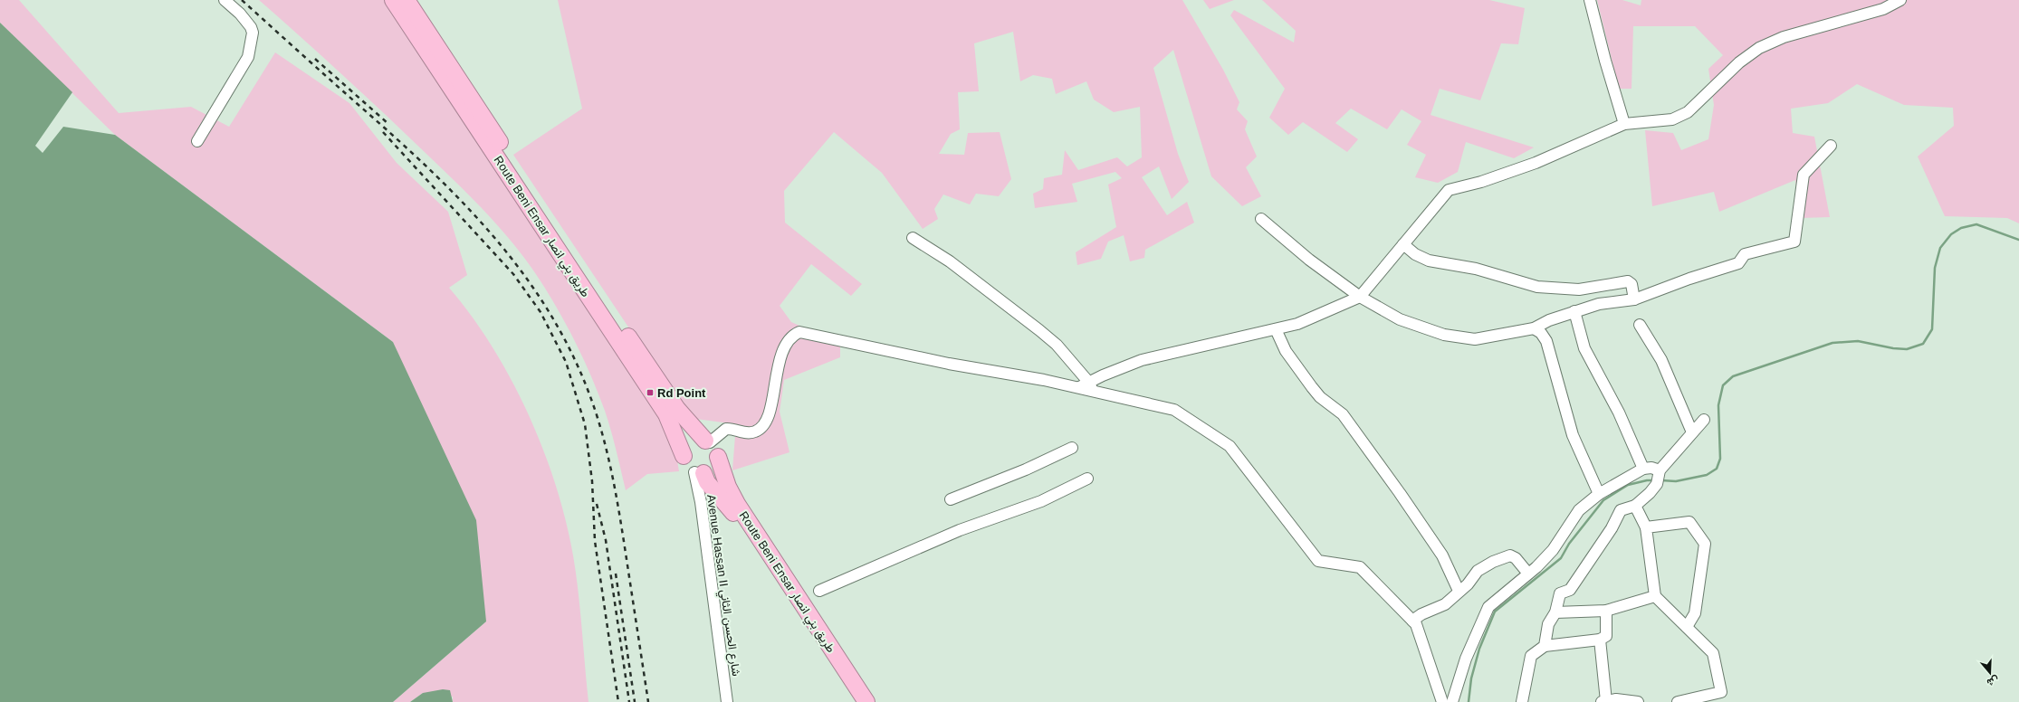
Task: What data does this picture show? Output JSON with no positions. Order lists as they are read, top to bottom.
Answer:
{
  "streets": {
    "highway": ["Route Beni Ensar طريق بني انصار"],
    "street": ["Avenue Hassan II شارع الحسن الثاني"]
  },
  "crossings": [
    ["Route Beni Ensar طريق بني انصار", "Avenue Hassan II شارع الحسن الثاني"]
  ],
  "places": {
    "transit": ["Rd Point"]
  },
  "north": "bottom"
}
